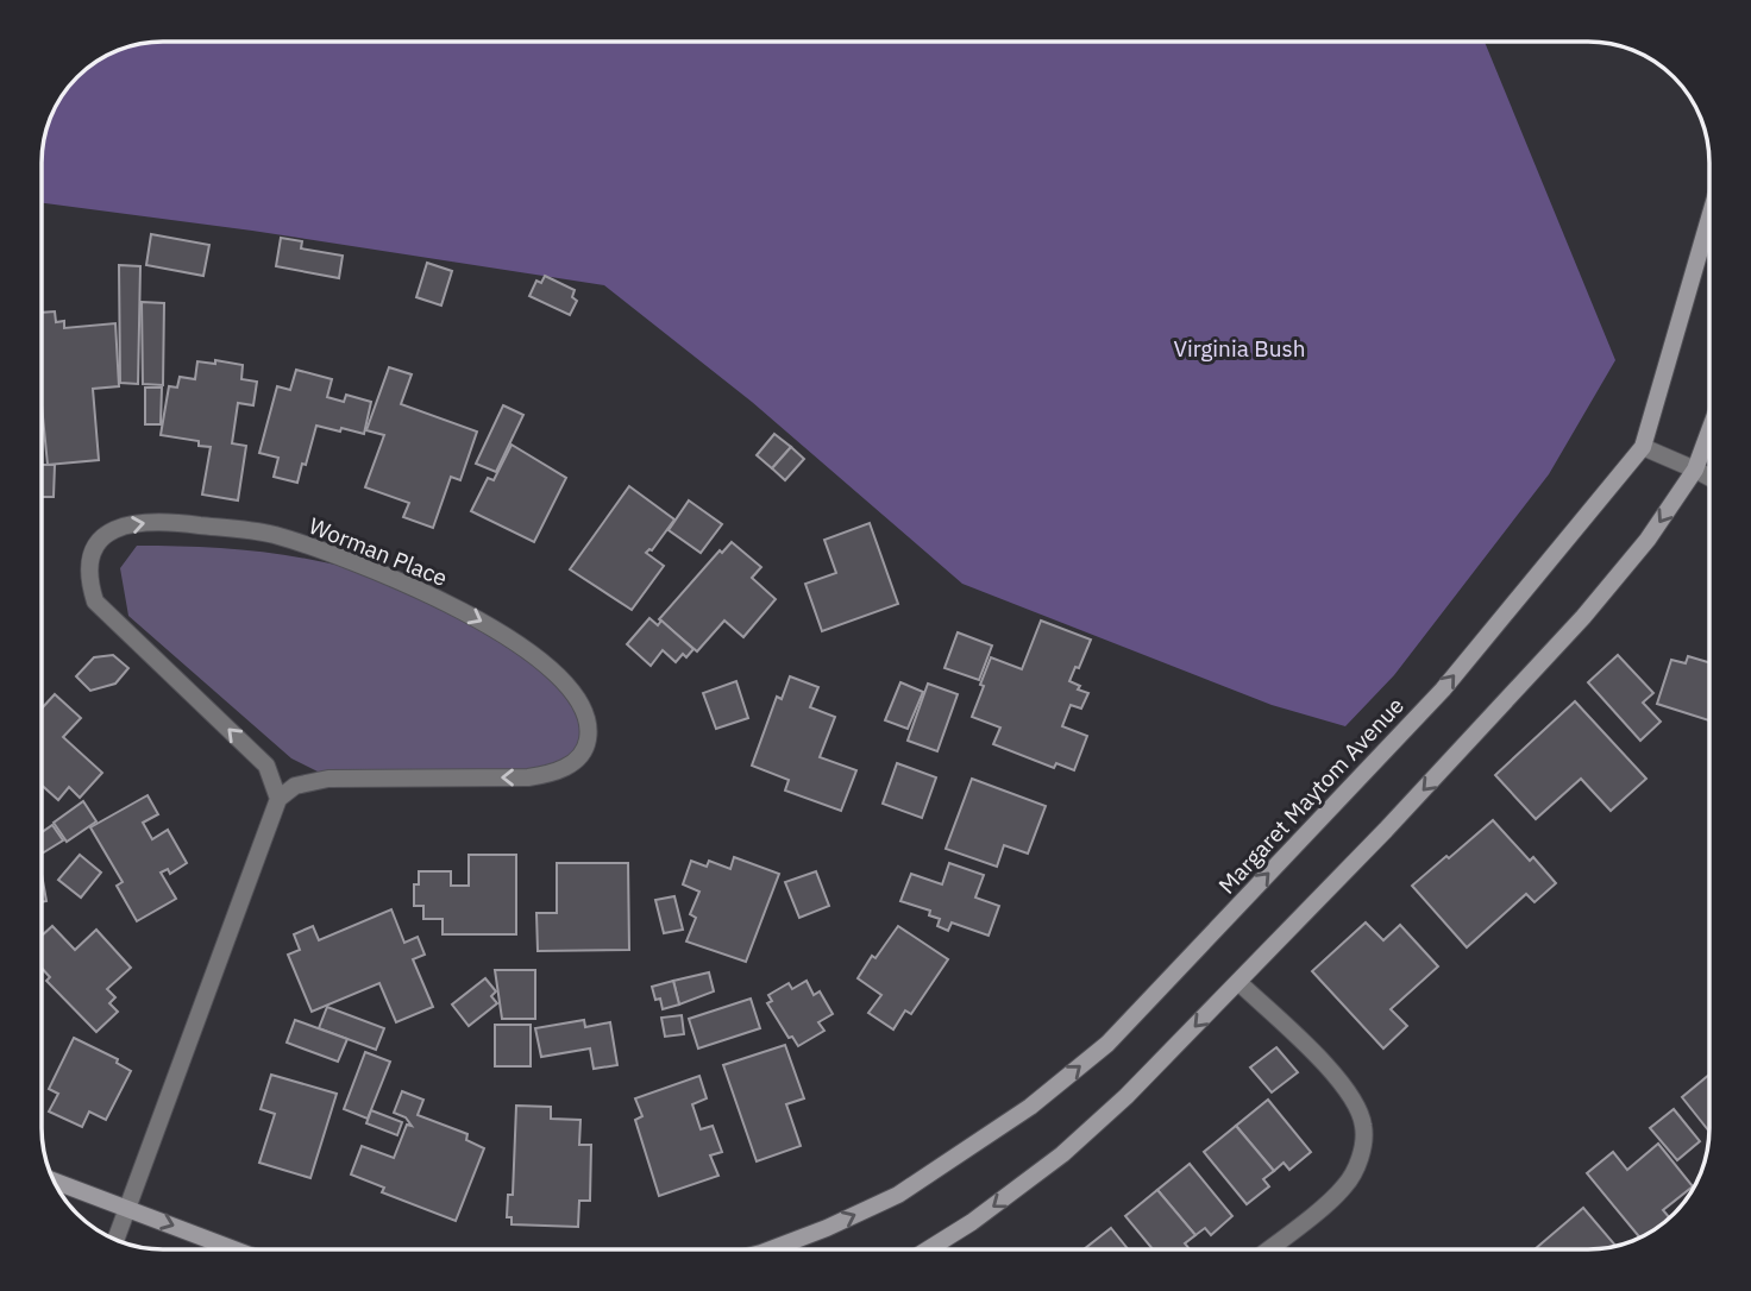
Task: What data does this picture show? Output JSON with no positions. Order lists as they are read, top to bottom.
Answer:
{
  "streets": {
    "street": ["Worman Place", "Margaret Maytom Avenue"]
  },
  "parks": ["Virginia Bush"]
}
